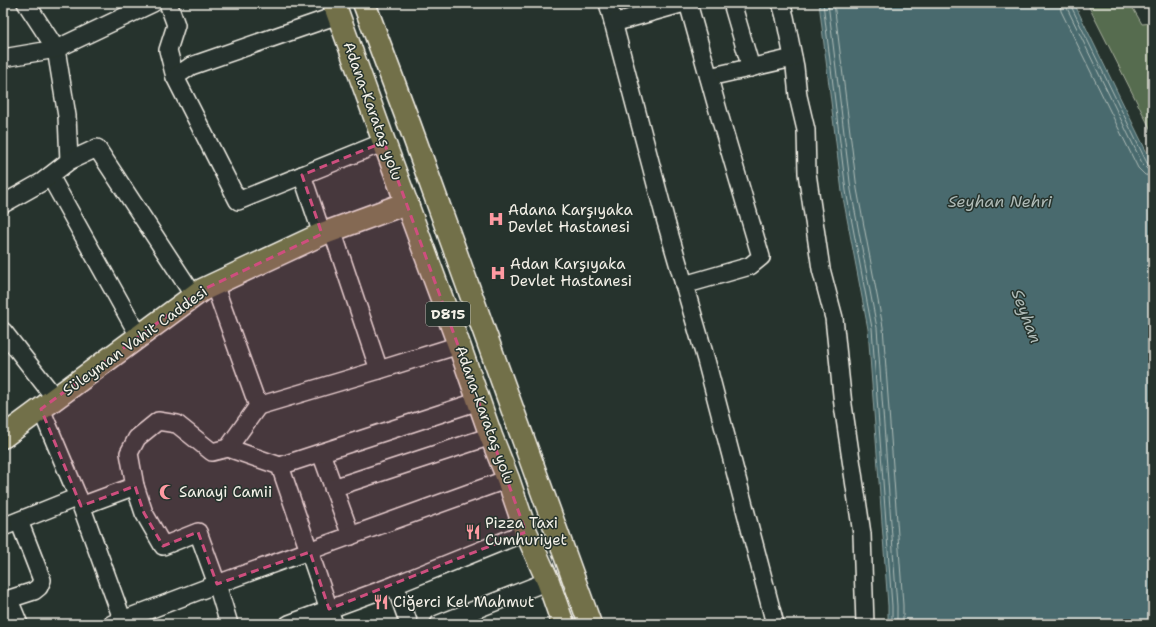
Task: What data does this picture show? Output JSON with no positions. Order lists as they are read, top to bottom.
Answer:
{
  "streets": {
    "main road": ["Adana-Karataş yolu", "D815", "Süleyman Vahit Caddesi"]
  },
  "crossings": [
    ["Adana-Karataş yolu", "Süleyman Vahit Caddesi"]
  ],
  "water": ["Seyhan Nehri", "Seyhan"],
  "places": {
    "hospital": ["Adana Karşıyaka Devlet Hastanesi", "Adan Karşıyaka Devlet Hastanesi"],
    "mosque": ["Sanayi Camii"],
    "restaurant": ["Pizza Taxi Cumhuriyet", "Ciğerci Kel Mahmut"]
  }
}
